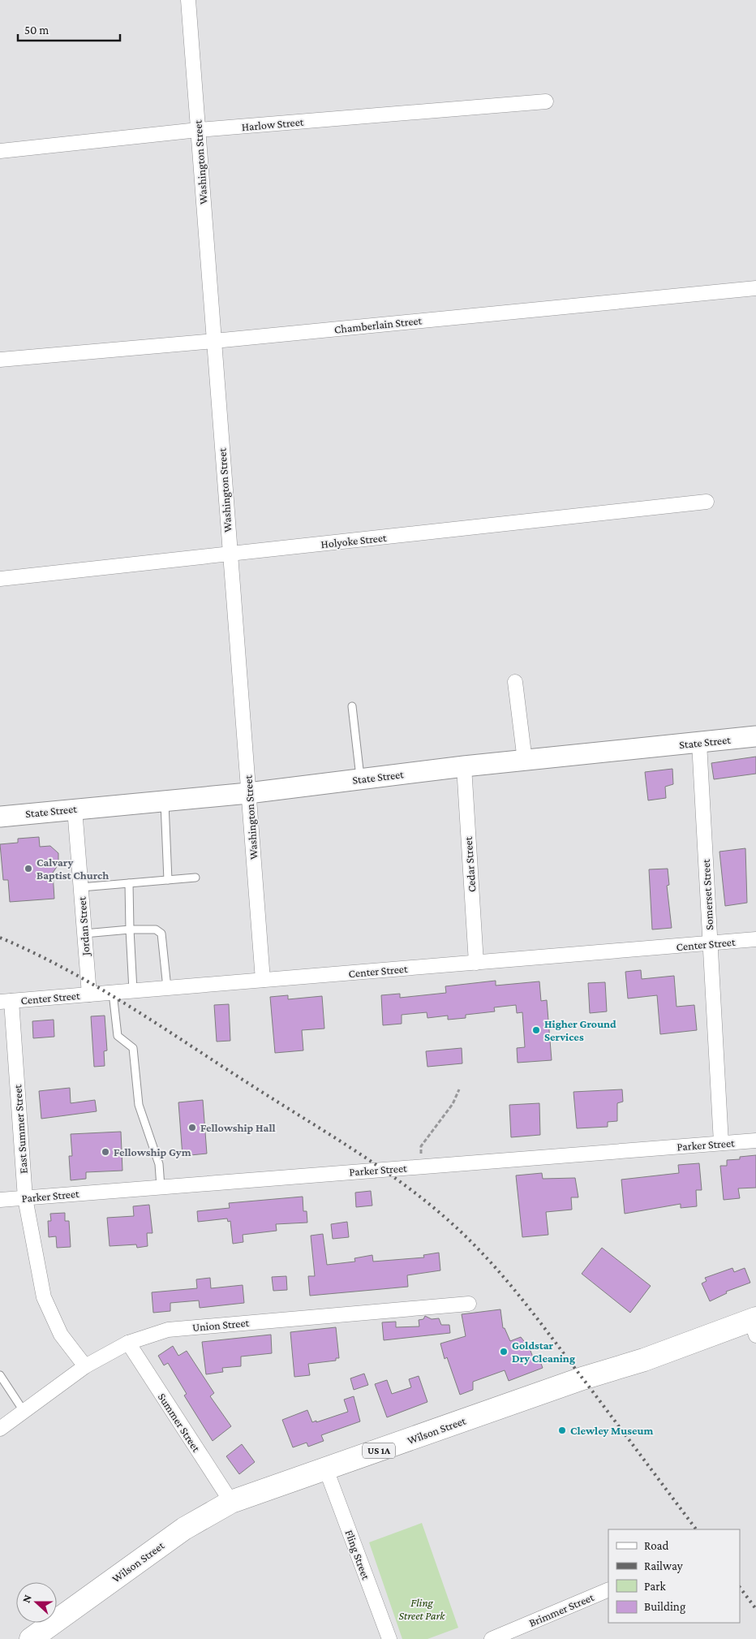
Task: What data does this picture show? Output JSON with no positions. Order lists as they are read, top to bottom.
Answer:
{
  "streets": {
    "main road": ["State Street", "Wilson Street", "US 1A"],
    "street": [
      "Harlow Street",
      "Washington Street",
      "Chamberlain Street",
      "Holyoke Street",
      "Cedar Street",
      "Somerset Street",
      "Jordan Street",
      "Center Street",
      "East Summer Street",
      "Parker Street",
      "Union Street",
      "Summer Street",
      "Fling Street",
      "Brimmer Street"
    ]
  },
  "crossings": [
    ["Harlow Street", "Washington Street"],
    ["Washington Street", "Chamberlain Street"],
    ["Washington Street", "Holyoke Street"],
    ["Washington Street", "State Street"],
    ["Washington Street", "Center Street"],
    ["State Street", "Cedar Street"],
    ["State Street", "Somerset Street"],
    ["State Street", "Jordan Street"],
    ["Cedar Street", "Center Street"],
    ["Somerset Street", "Center Street"],
    ["Somerset Street", "Parker Street"],
    ["Jordan Street", "Center Street"],
    ["Center Street", "East Summer Street"],
    ["East Summer Street", "Parker Street"],
    ["East Summer Street", "Union Street"],
    ["Union Street", "Summer Street"],
    ["Summer Street", "Wilson Street"],
    ["Wilson Street", "Fling Street"]
  ],
  "parks": ["Fling Street Park"],
  "places": [
    "Calvary Baptist Church",
    "Higher Ground Services",
    "Fellowship Hall",
    "Fellowship Gym",
    "Goldstar Dry Cleaning",
    "Clewley Museum"
  ],
  "legend": [
    "Road",
    "Railway",
    "Park",
    "Building"
  ],
  "scale_bar": "50 m",
  "north": "left"
}
